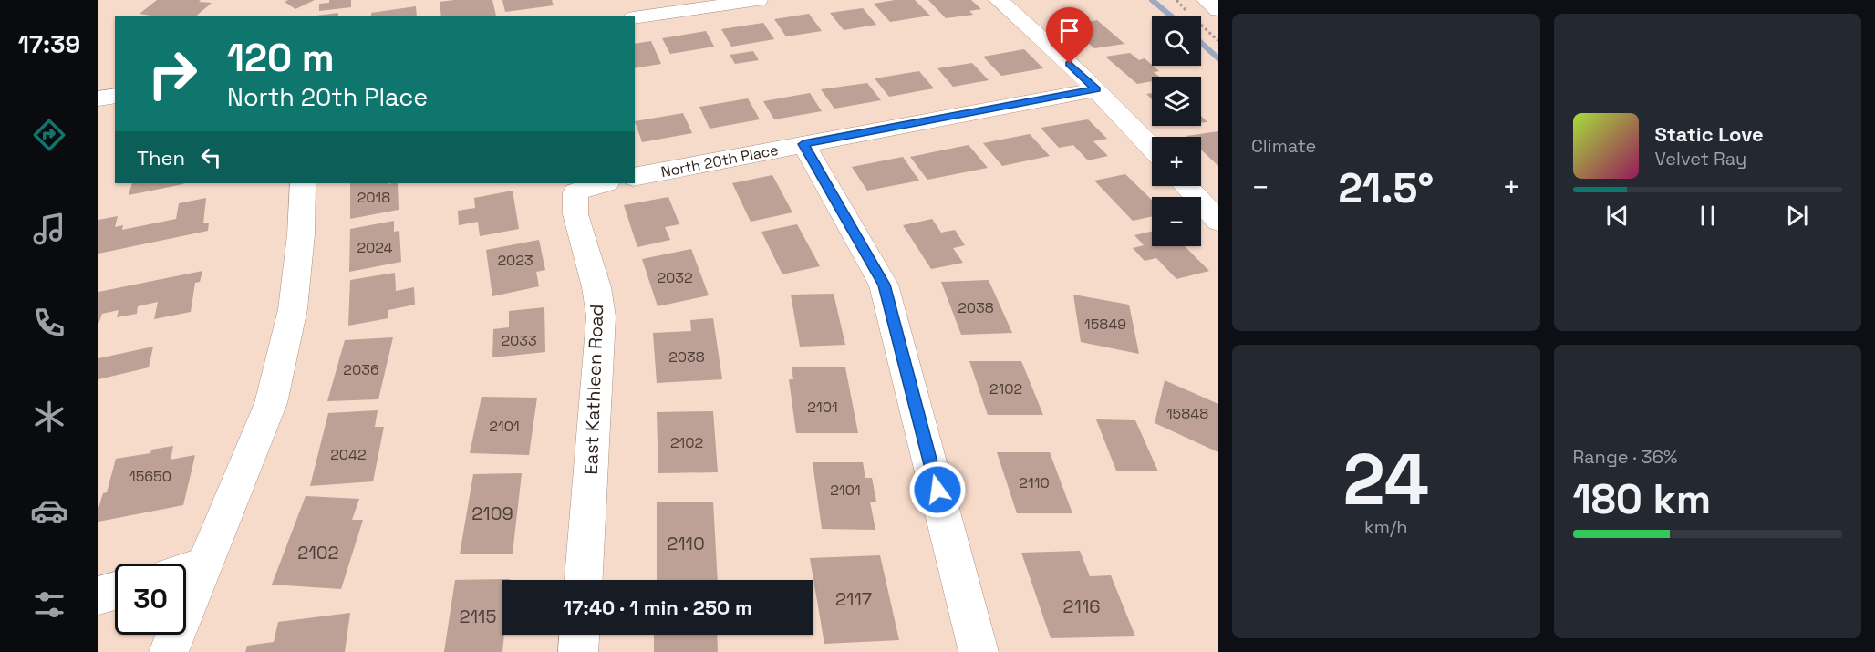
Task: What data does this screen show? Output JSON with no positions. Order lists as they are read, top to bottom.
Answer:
{
  "streets": {
    "street": ["North 20th Place", "East Kathleen Road"]
  },
  "house_numbers": [
    "2018",
    "2024",
    "2023",
    "2032",
    "2038",
    "15849",
    "2033",
    "2038",
    "2036",
    "2102",
    "2101",
    "15848",
    "2101",
    "2102",
    "2042",
    "15650",
    "2110",
    "2101",
    "2109",
    "2110",
    "2102",
    "2117",
    "2116",
    "2115"
  ],
  "page": {
    "tabs": "17:39",
    "tile": [
      "Climate",
      ["24", "km/h"],
      ["Range · 36%", "180 km"]
    ],
    "map_buttons": ["+", "−"],
    "turn": ["120 m", "North 20th Place"],
    "song": ["Static Love", "Velvet Ray"],
    "then": "Then",
    "heat": ["−", "21.5°", "+"],
    "limit": "30",
    "trip": "17:40 · 1 min · 250 m"
  }
}
